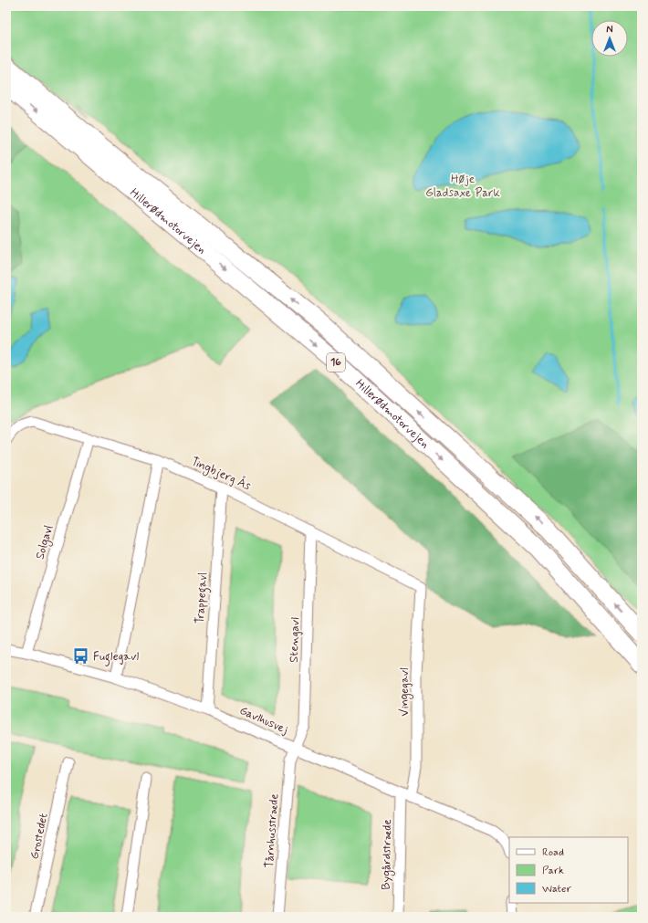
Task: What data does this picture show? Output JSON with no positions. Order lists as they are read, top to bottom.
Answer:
{
  "streets": {
    "highway": ["Hillerødmotorvejen", "16"],
    "street": [
      "Tingbjerg Ås",
      "Solgavl",
      "Trappegavl",
      "Stengavl",
      "Vingegavl",
      "Gavlhusvej",
      "Tårnhusstræde",
      "Grostedet",
      "Bygårdstræde"
    ]
  },
  "crossings": [
    ["Tingbjerg Ås", "Solgavl"],
    ["Tingbjerg Ås", "Trappegavl"],
    ["Tingbjerg Ås", "Stengavl"],
    ["Tingbjerg Ås", "Vingegavl"],
    ["Solgavl", "Gavlhusvej"],
    ["Trappegavl", "Gavlhusvej"],
    ["Stengavl", "Gavlhusvej"],
    ["Stengavl", "Tårnhusstræde"],
    ["Vingegavl", "Gavlhusvej"],
    ["Gavlhusvej", "Tårnhusstræde"],
    ["Gavlhusvej", "Bygårdstræde"]
  ],
  "parks": ["Høje Gladsaxe Park"],
  "places": {
    "bus stop": ["Fuglegavl"]
  },
  "legend": ["Road", "Park", "Water"],
  "north": "top"
}
